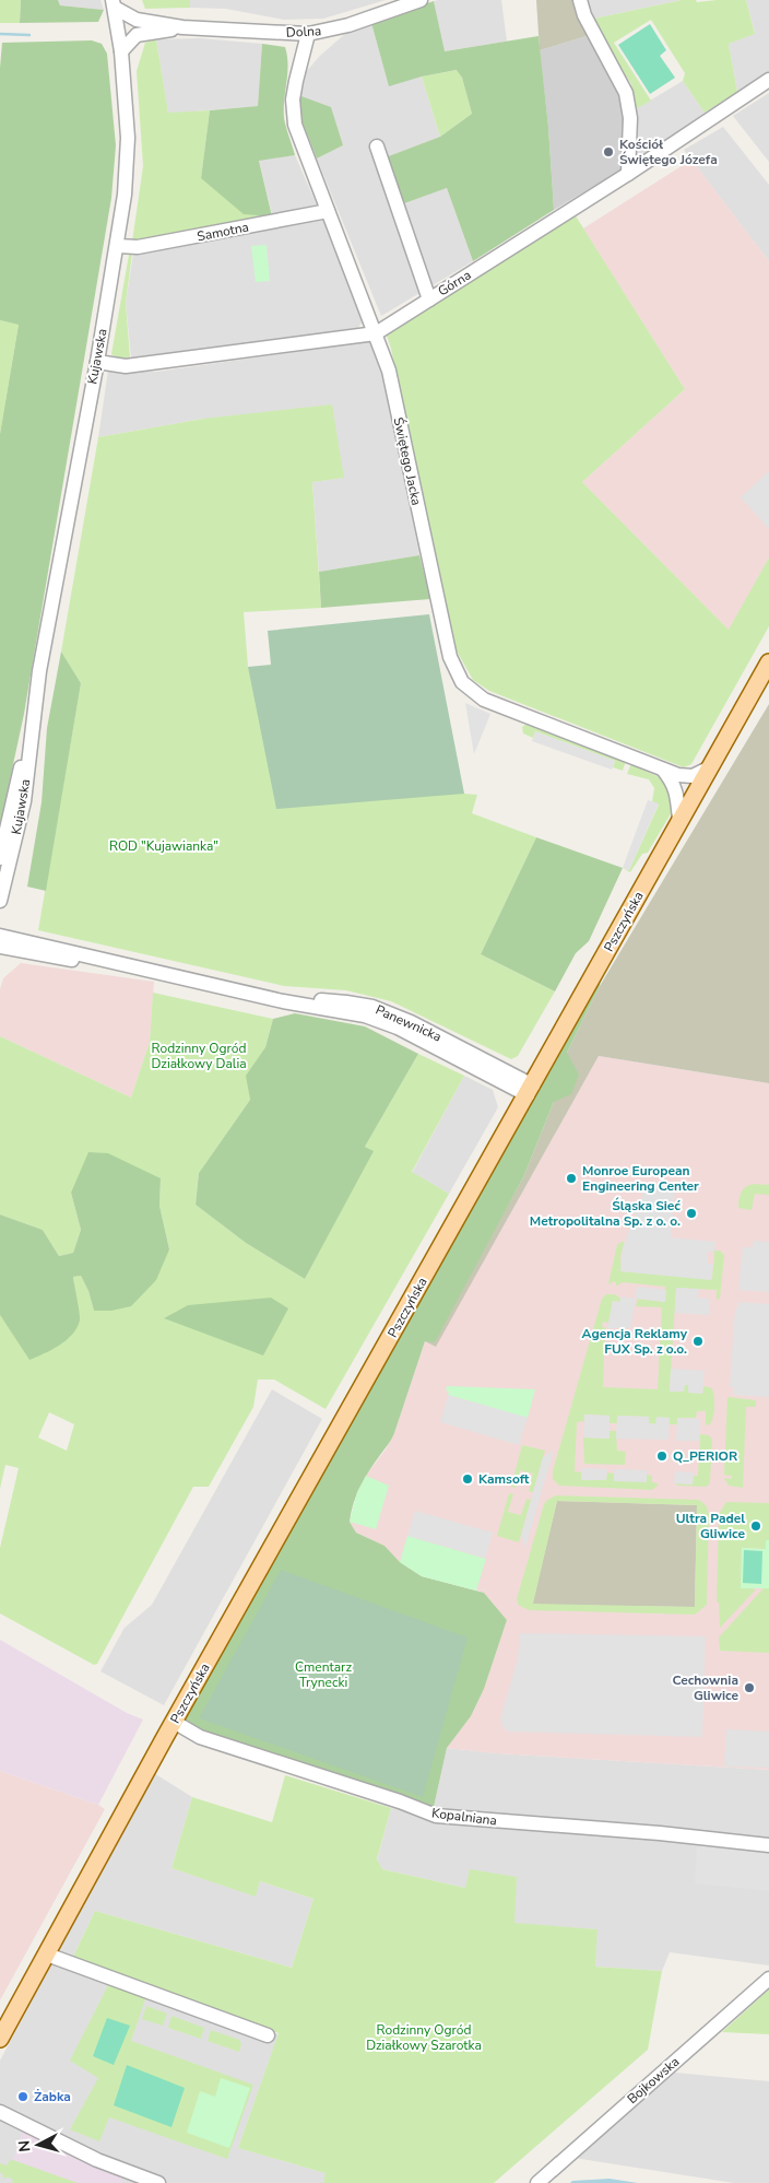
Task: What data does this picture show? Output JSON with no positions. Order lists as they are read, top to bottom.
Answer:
{
  "streets": {
    "main road": ["Pszczyńska"],
    "street": [
      "Dolna",
      "Samotna",
      "Górna",
      "Kujawska",
      "Świętego Jacka",
      "Panewnicka",
      "Kopalniana",
      "Bojkowska"
    ]
  },
  "crossings": [
    ["Dolna", "Kujawska"],
    ["Dolna", "Świętego Jacka"],
    ["Samotna", "Kujawska"],
    ["Samotna", "Świętego Jacka"],
    ["Górna", "Kujawska"],
    ["Górna", "Świętego Jacka"],
    ["Świętego Jacka", "Pszczyńska"],
    ["Pszczyńska", "Panewnicka"],
    ["Pszczyńska", "Kopalniana"]
  ],
  "parks": [
    "ROD \"Kujawianka\"",
    "Rodzinny Ogród Działkowy Dalia",
    "Cmentarz Trynecki",
    "Rodzinny Ogród Działkowy Szarotka"
  ],
  "places": [
    "Kościół Świętego Józefa",
    "Monroe European Engineering Center",
    "Śląska Sieć Metropolitalna Sp. z o. o.",
    "Agencja Reklamy FUX Sp. z o.o.",
    "Q_PERIOR",
    "Kamsoft",
    "Ultra Padel Gliwice",
    "Cechownia Gliwice",
    "Żabka"
  ],
  "north": "left"
}
